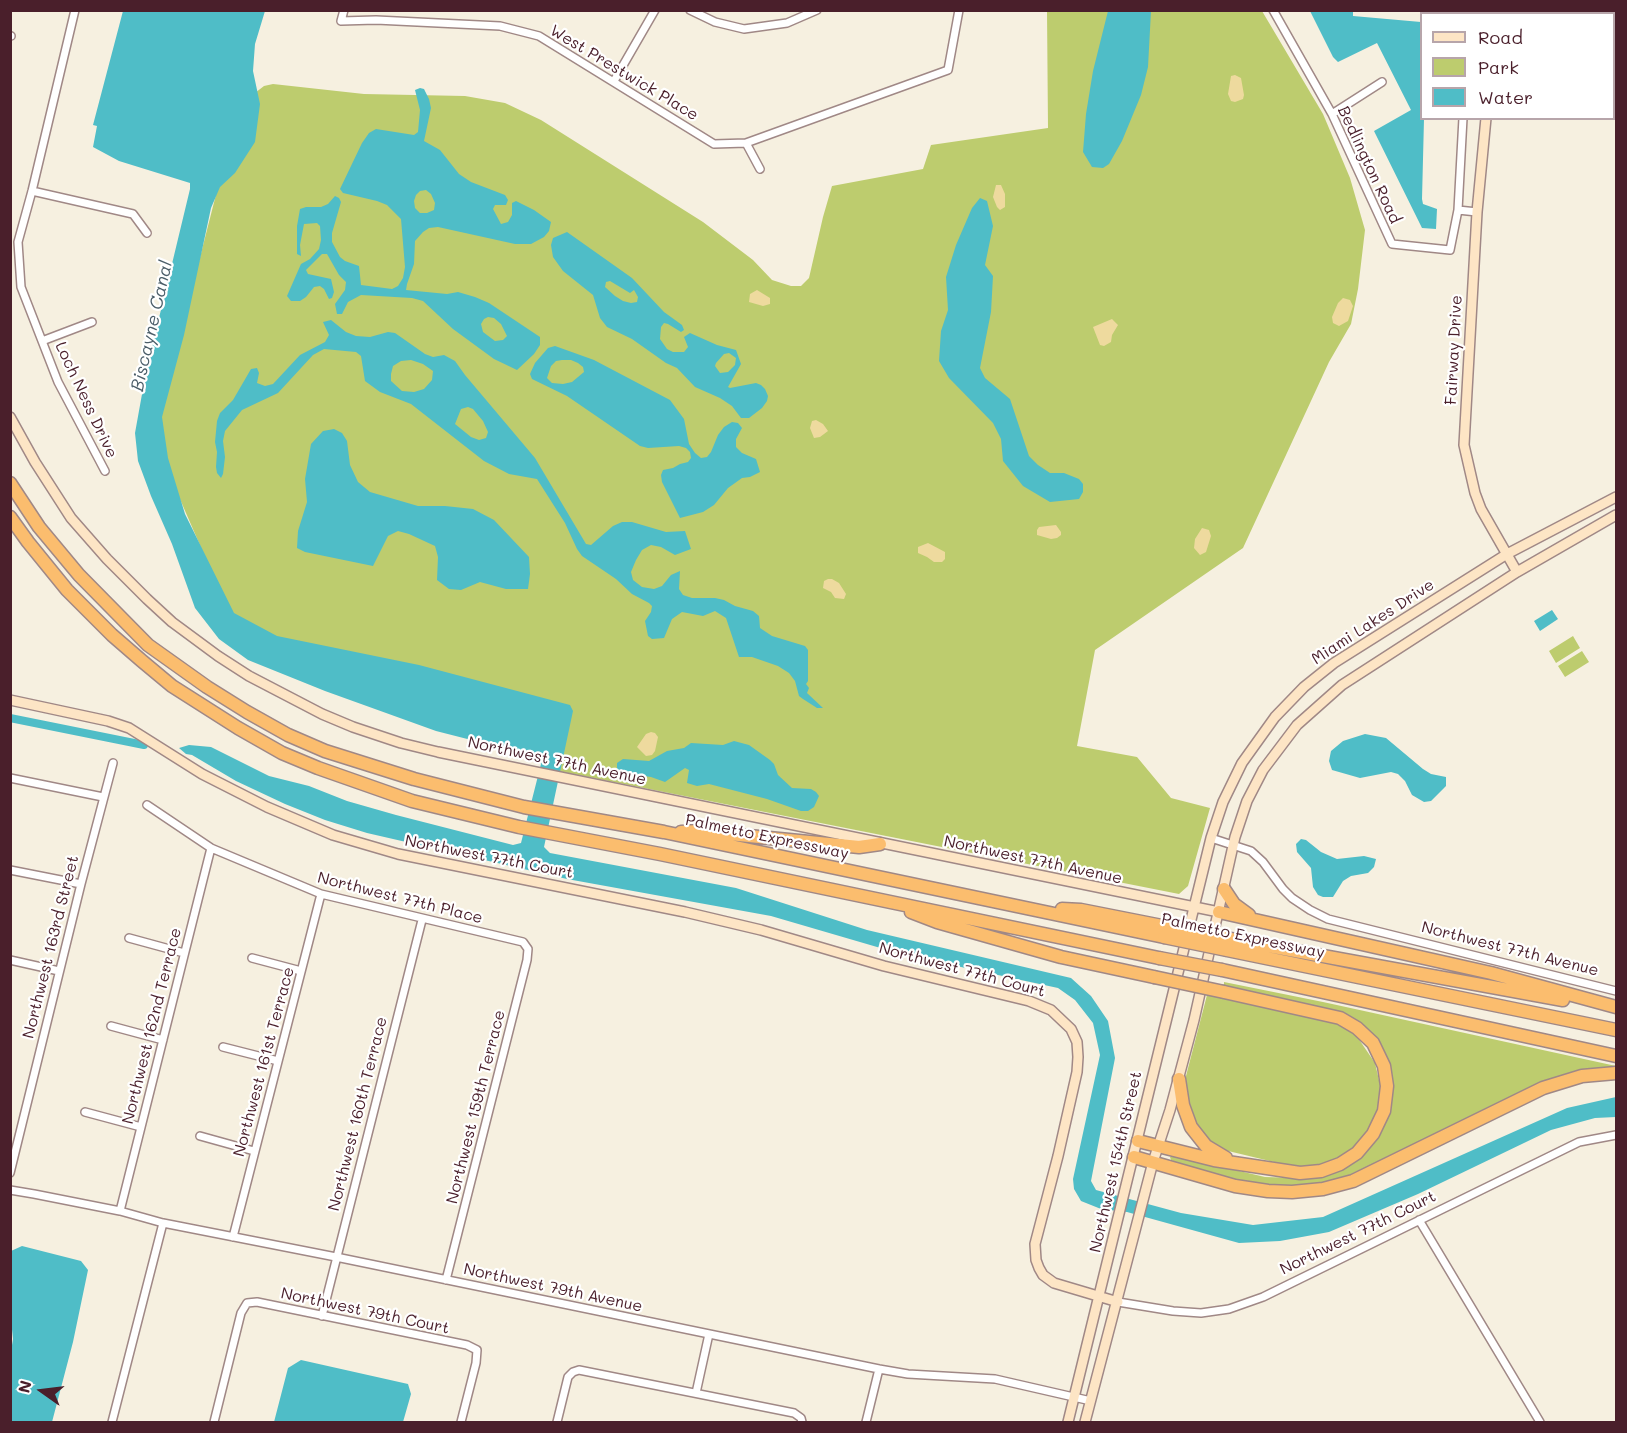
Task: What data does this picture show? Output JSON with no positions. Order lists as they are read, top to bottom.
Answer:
{
  "streets": {
    "highway": ["Palmetto Expressway"],
    "street": [
      "West Prestwick Place",
      "Bedlington Road",
      "Fairway Drive",
      "Loch Ness Drive",
      "Miami Lakes Drive",
      "Northwest 77th Avenue",
      "Northwest 77th Court",
      "Northwest 77th Place",
      "Northwest 163rd Street",
      "Northwest 162nd Terrace",
      "Northwest 161st Terrace",
      "Northwest 159th Terrace",
      "Northwest 160th Terrace",
      "Northwest 154th Street",
      "Northwest 79th Avenue",
      "Northwest 79th Court"
    ]
  },
  "crossings": [
    ["Fairway Drive", "Miami Lakes Drive"],
    ["Miami Lakes Drive", "Northwest 77th Avenue"],
    ["Miami Lakes Drive", "Northwest 154th Street"],
    ["Northwest 77th Avenue", "Northwest 154th Street"],
    ["Northwest 77th Court", "Northwest 154th Street"],
    ["Northwest 77th Place", "Northwest 162nd Terrace"],
    ["Northwest 77th Place", "Northwest 161st Terrace"],
    ["Northwest 77th Place", "Northwest 159th Terrace"],
    ["Northwest 77th Place", "Northwest 160th Terrace"],
    ["Northwest 162nd Terrace", "Northwest 79th Avenue"],
    ["Northwest 161st Terrace", "Northwest 79th Avenue"],
    ["Northwest 159th Terrace", "Northwest 79th Avenue"],
    ["Northwest 160th Terrace", "Northwest 79th Avenue"],
    ["Northwest 160th Terrace", "Northwest 79th Court"],
    ["Northwest 154th Street", "Northwest 79th Avenue"]
  ],
  "water": ["Biscayne Canal"],
  "legend": ["Road", "Park", "Water"],
  "north": "left"
}
